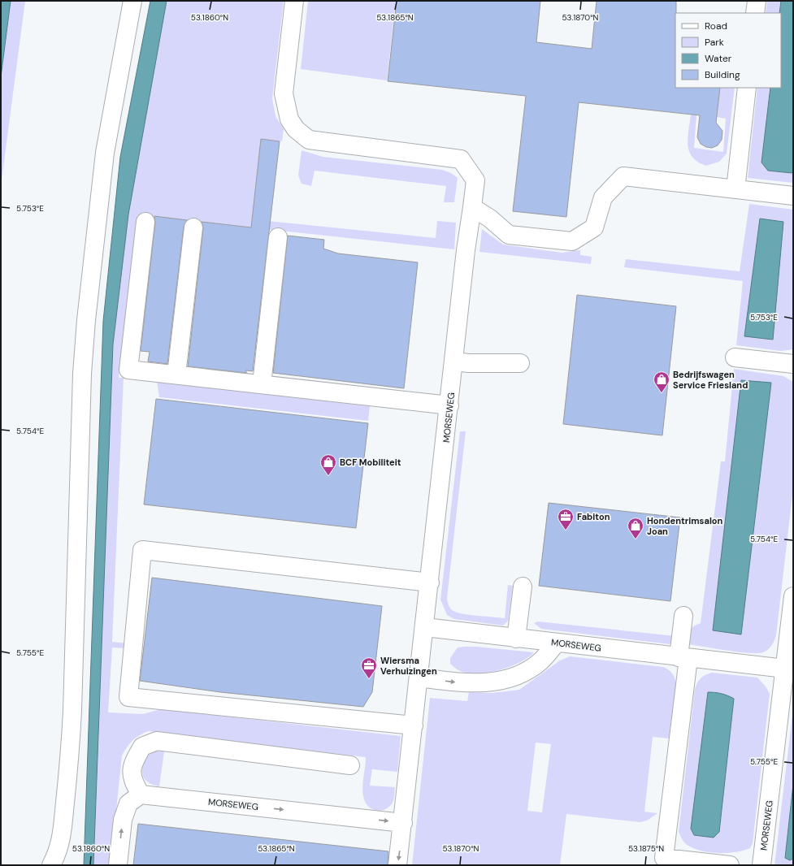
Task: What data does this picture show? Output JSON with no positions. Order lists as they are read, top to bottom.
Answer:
{
  "streets": {
    "street": ["MORSEWEG"]
  },
  "places": {
    "shop": ["Bedrijfswagen Service Friesland", "BCF Mobiliteit", "Hondentrimsalon Joan"],
    "office": ["Fabiton", "Wiersma Verhuizingen"]
  },
  "legend": [
    "Road",
    "Park",
    "Water",
    "Building"
  ],
  "coordinates": [
    "53.1860°N",
    "53.1865°N",
    "53.1870°N",
    "5.753°E",
    "5.754°E",
    "5.755°E",
    "53.1875°N"
  ]
}
